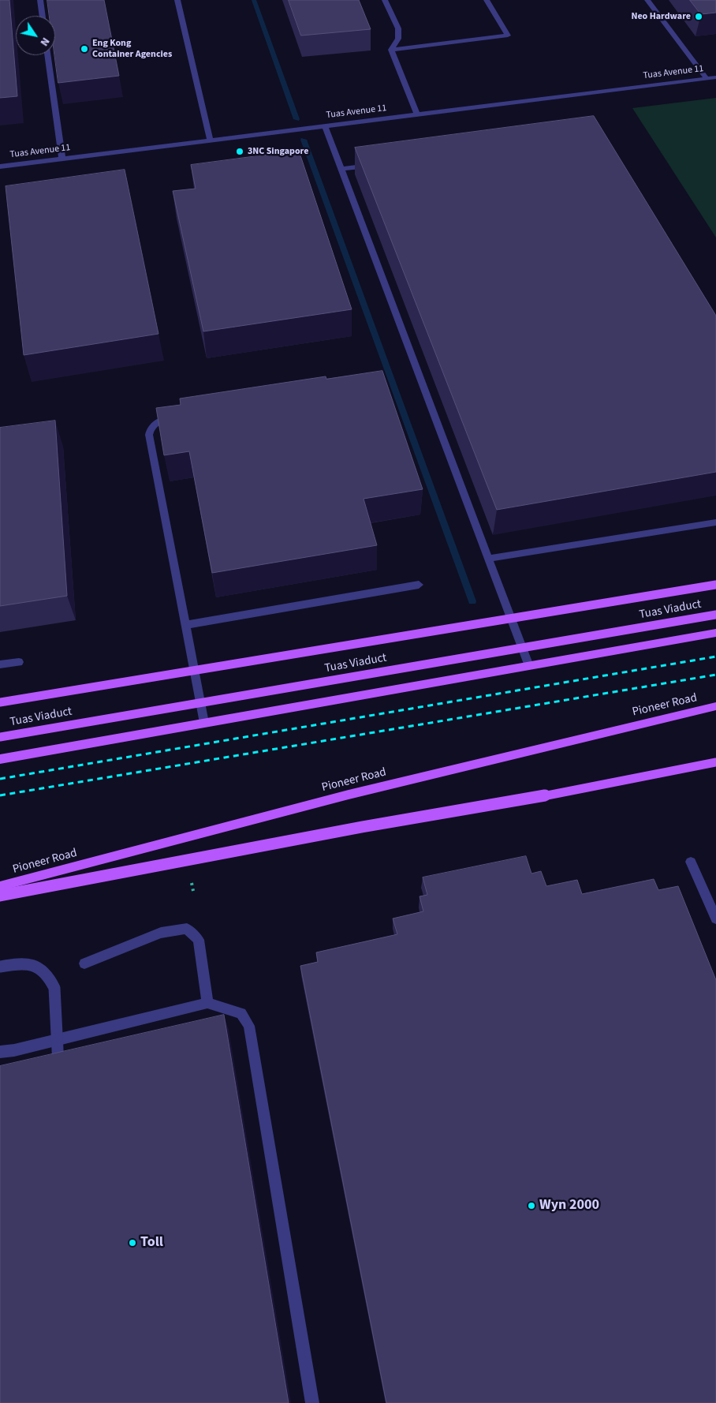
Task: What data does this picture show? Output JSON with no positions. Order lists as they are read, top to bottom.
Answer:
{
  "streets": {
    "main road": ["Tuas Viaduct", "Pioneer Road"],
    "street": ["Tuas Avenue 11"]
  },
  "places": [
    "Neo Hardware",
    "Eng Kong Container Agencies",
    "3NC Singapore",
    "Wyn 2000",
    "Toll"
  ],
  "north": "bottom right"
}
